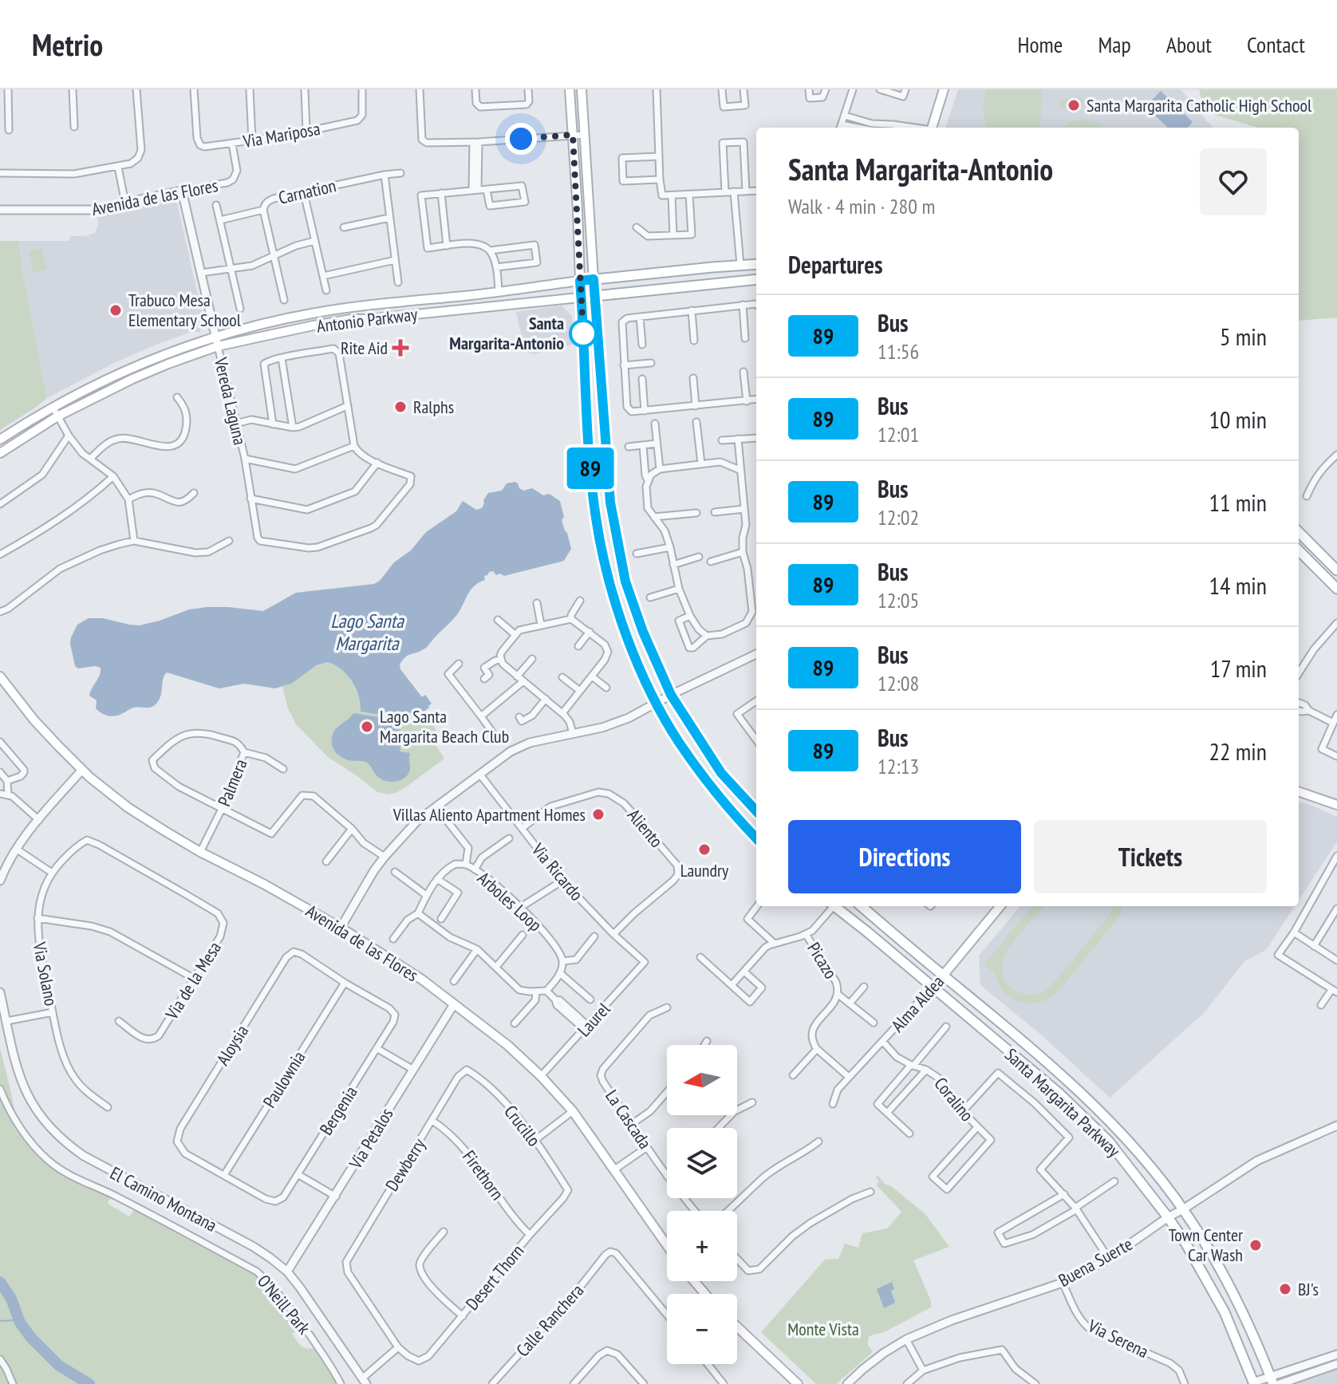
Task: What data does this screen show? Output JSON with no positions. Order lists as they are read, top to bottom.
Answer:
{
  "streets": {
    "main road": [
      "Avenida de las Flores",
      "Antonio Parkway",
      "Alma Aldea",
      "Santa Margarita Parkway"
    ],
    "street": [
      "Via Mariposa",
      "Carnation",
      "Vereda Laguna",
      "Palmera",
      "Aliento",
      "Via Ricardo",
      "Arboles Loop",
      "Picazo",
      "Via Solano",
      "Via de la Mesa",
      "Laurel",
      "Aloysia",
      "Paulownia",
      "Coralino",
      "Bergenia",
      "La Cascada",
      "Crucillo",
      "Via Petalos",
      "Dewberry",
      "Firethorn",
      "El Camino Montana",
      "Buena Suerte",
      "Desert Thorn",
      "O'Neill Park",
      "Calle Ranchera",
      "Via Serena"
    ]
  },
  "crossings": [
    ["Via Mariposa", "Avenida de las Flores"],
    ["Avenida de las Flores", "Vereda Laguna"],
    ["Avenida de las Flores", "Palmera"],
    ["Avenida de las Flores", "Laurel"],
    ["Avenida de las Flores", "Via Petalos"],
    ["Antonio Parkway", "Vereda Laguna"],
    ["Aliento", "Via Ricardo"],
    ["Via Ricardo", "Laurel"],
    ["Via Solano", "Via de la Mesa"],
    ["Alma Aldea", "Coralino"],
    ["Alma Aldea", "Santa Margarita Parkway"],
    ["Aloysia", "Paulownia"],
    ["Aloysia", "Bergenia"],
    ["Paulownia", "Bergenia"],
    ["Santa Margarita Parkway", "Buena Suerte"],
    ["Crucillo", "Dewberry"],
    ["Crucillo", "Desert Thorn"],
    ["Via Petalos", "El Camino Montana"],
    ["Dewberry", "Firethorn"],
    ["Dewberry", "Desert Thorn"],
    ["Firethorn", "Desert Thorn"],
    ["Buena Suerte", "Via Serena"]
  ],
  "water": ["Lago Santa Margarita"],
  "parks": ["Monte Vista"],
  "places": {
    "other": [
      "Santa Margarita Catholic High School",
      "Trabuco Mesa Elementary School",
      "Santa Margarita-Antonio",
      "Ralphs",
      "Lago Santa Margarita Beach Club",
      "Villas Aliento Apartment Homes",
      "Laundry",
      "Town Center Car Wash",
      "BJ's"
    ],
    "health": ["Rite Aid"]
  },
  "lines": ["bus line 89"],
  "north": "left",
  "page": {
    "header": "Metrio",
    "nav": [
      "Home",
      "Map",
      "About",
      "Contact"
    ],
    "on_map": "89",
    "heading": [
      ["Santa Margarita-Antonio", "Walk · 4 min · 280 m"],
      "Departures"
    ],
    "list": [
      {
        "mark": "89",
        "name": "Bus",
        "note": "11:56",
        "value": "5 min"
      },
      {
        "mark": "89",
        "name": "Bus",
        "note": "12:01",
        "value": "10 min"
      },
      {
        "mark": "89",
        "name": "Bus",
        "note": "12:02",
        "value": "11 min"
      },
      {
        "mark": "89",
        "name": "Bus",
        "note": "12:05",
        "value": "14 min"
      },
      {
        "mark": "89",
        "name": "Bus",
        "note": "12:08",
        "value": "17 min"
      },
      {
        "mark": "89",
        "name": "Bus",
        "note": "12:13",
        "value": "22 min"
      }
    ],
    "buttons": ["Directions", "Tickets"],
    "map_buttons": ["+", "−"]
  }
}
